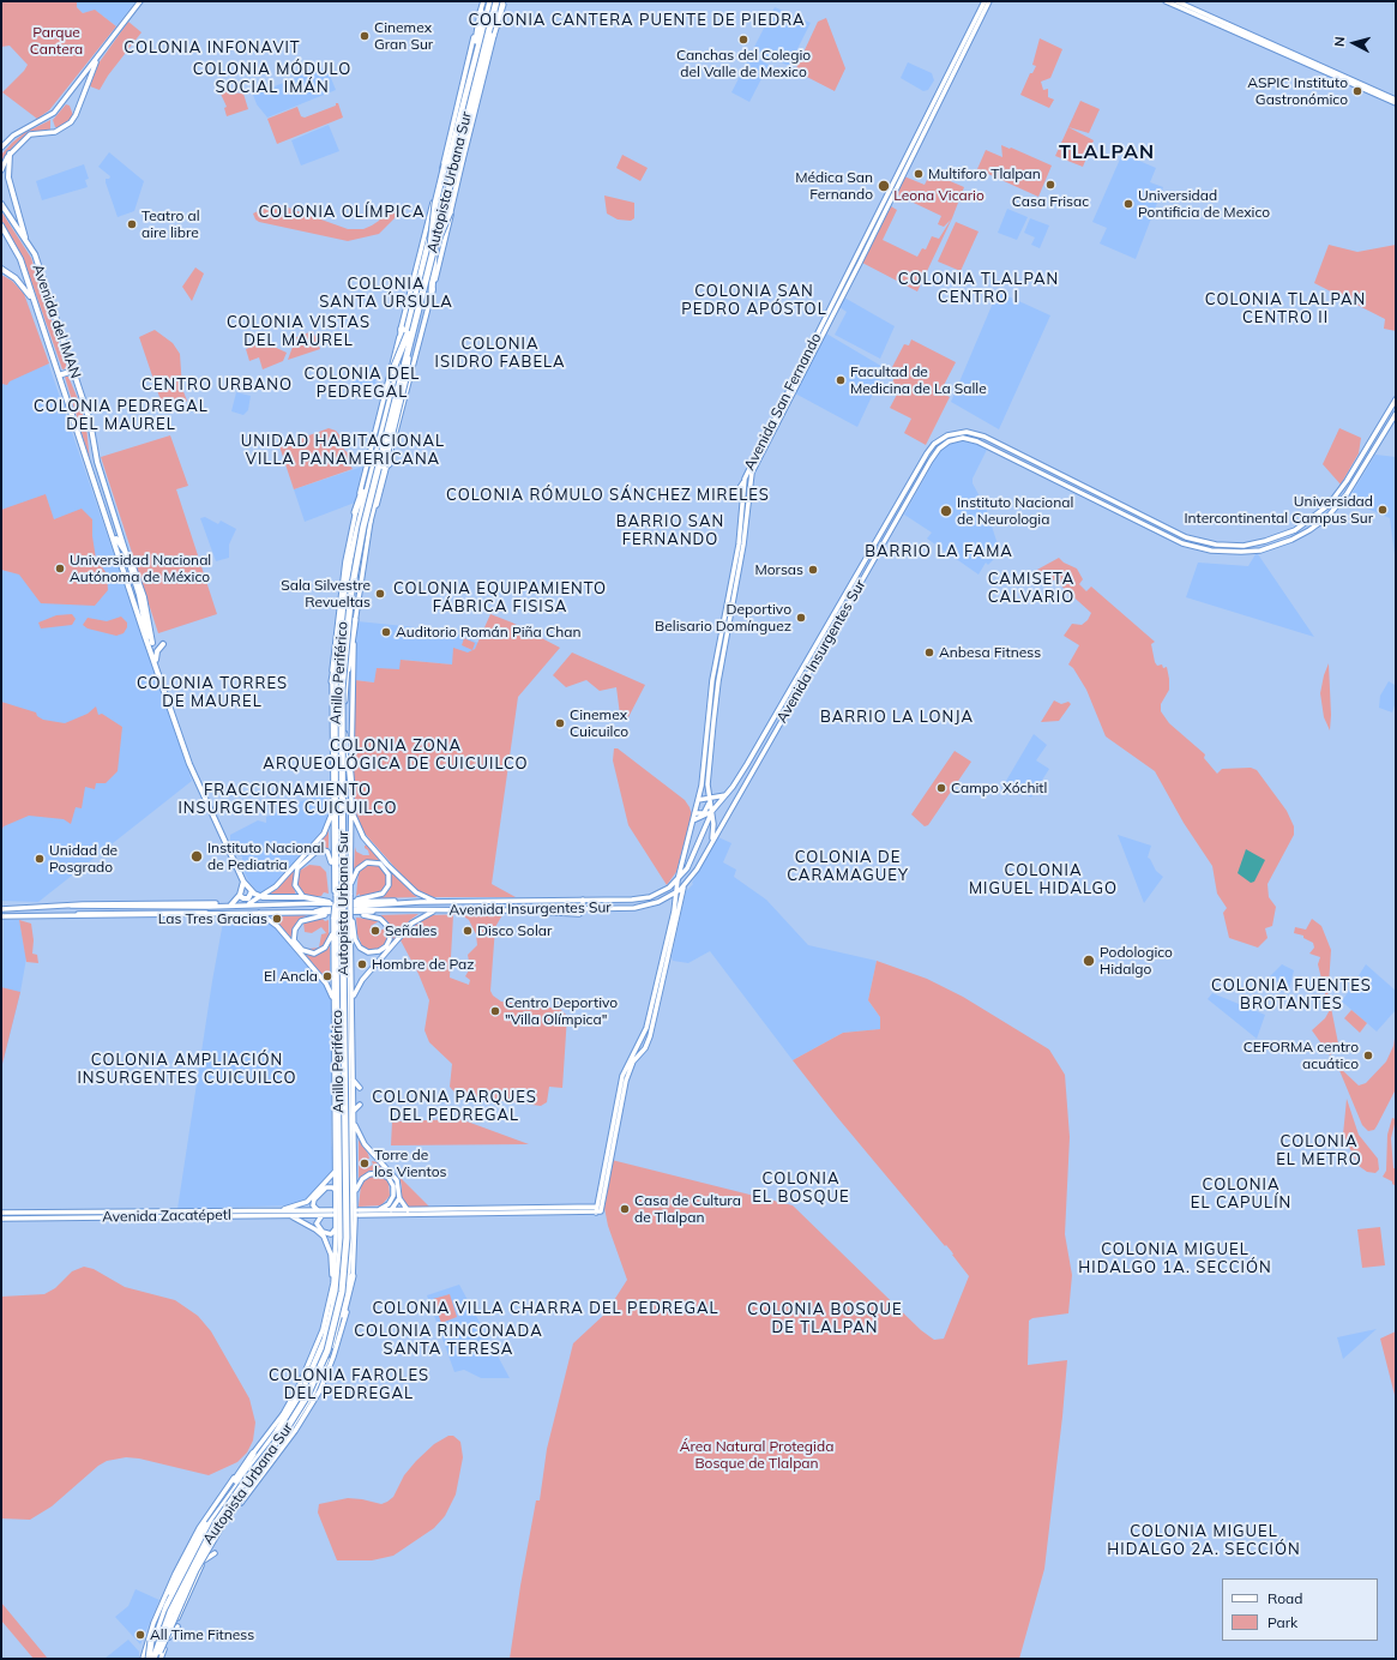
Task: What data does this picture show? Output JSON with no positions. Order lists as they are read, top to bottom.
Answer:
{
  "streets": {
    "highway": ["Autopista Urbana Sur", "Anillo Periférico"],
    "main road": [
      "Avenida del IMAN",
      "Avenida San Fernando",
      "Avenida Insurgentes Sur",
      "Avenida Zacatépetl"
    ]
  },
  "crossings": [
    ["Autopista Urbana Sur", "Anillo Periférico"],
    ["Avenida del IMAN", "Avenida Insurgentes Sur"],
    ["Avenida San Fernando", "Avenida Insurgentes Sur"]
  ],
  "districts": [
    "COLONIA CANTERA PUENTE DE PIEDRA",
    "COLONIA INFONAVIT",
    "COLONIA MÓDULO SOCIAL IMÁN",
    "TLALPAN",
    "COLONIA OLÍMPICA",
    "COLONIA TLALPAN CENTRO I",
    "COLONIA SANTA ÚRSULA",
    "COLONIA SAN PEDRO APÓSTOL",
    "COLONIA TLALPAN CENTRO II",
    "COLONIA VISTAS DEL MAUREL",
    "COLONIA ISIDRO FABELA",
    "COLONIA DEL PEDREGAL",
    "CENTRO URBANO",
    "COLONIA PEDREGAL DEL MAUREL",
    "UNIDAD HABITACIONAL VILLA PANAMERICANA",
    "COLONIA RÓMULO SÁNCHEZ MIRELES",
    "BARRIO SAN FERNANDO",
    "BARRIO LA FAMA",
    "CAMISETA CALVARIO",
    "COLONIA EQUIPAMIENTO FÁBRICA FISISA",
    "COLONIA TORRES DE MAUREL",
    "BARRIO LA LONJA",
    "COLONIA ZONA ARQUEOLÓGICA DE CUICUILCO",
    "FRACCIONAMIENTO INSURGENTES CUICUILCO",
    "COLONIA DE CARAMAGUEY",
    "COLONIA MIGUEL HIDALGO",
    "COLONIA FUENTES BROTANTES",
    "COLONIA AMPLIACIÓN INSURGENTES CUICUILCO",
    "COLONIA PARQUES DEL PEDREGAL",
    "COLONIA EL METRO",
    "COLONIA EL BOSQUE",
    "COLONIA EL CAPULÍN",
    "COLONIA MIGUEL HIDALGO 1A. SECCIÓN",
    "COLONIA VILLA CHARRA DEL PEDREGAL",
    "COLONIA BOSQUE DE TLALPAN",
    "COLONIA RINCONADA SANTA TERESA",
    "COLONIA FAROLES DEL PEDREGAL",
    "COLONIA MIGUEL HIDALGO 2A. SECCIÓN"
  ],
  "parks": ["Parque Cantera", "Leona Vicario", "Área Natural Protegida Bosque de Tlalpan"],
  "places": [
    "Cinemex Gran Sur",
    "Canchas del Colegio del Valle de Mexico",
    "ASPIC Instituto Gastronómico",
    "Multiforo Tlalpan",
    "Casa Frisac",
    "Médica San Fernando",
    "Universidad Pontificia de Mexico",
    "Teatro al aire libre",
    "Facultad de Medicina de La Salle",
    "Universidad Intercontinental Campus Sur",
    "Instituto Nacional de Neurologia",
    "Universidad Nacional Autónoma de México",
    "Morsas",
    "Sala Silvestre Revueltas",
    "Deportivo Belisario Domínguez",
    "Auditorio Román Piña Chan",
    "Anbesa Fitness",
    "Cinemex Cuicuilco",
    "Campo Xóchitl",
    "Instituto Nacional de Pediatria",
    "Unidad de Posgrado",
    "Las Tres Gracias",
    "Señales",
    "Disco Solar",
    "Podologico Hidalgo",
    "Hombre de Paz",
    "El Ancla",
    "Centro Deportivo \"Villa Olímpica\"",
    "CEFORMA centro acuático",
    "Torre de los Vientos",
    "Casa de Cultura de Tlalpan",
    "All Time Fitness"
  ],
  "legend": ["Road", "Park"],
  "north": "left"
}
